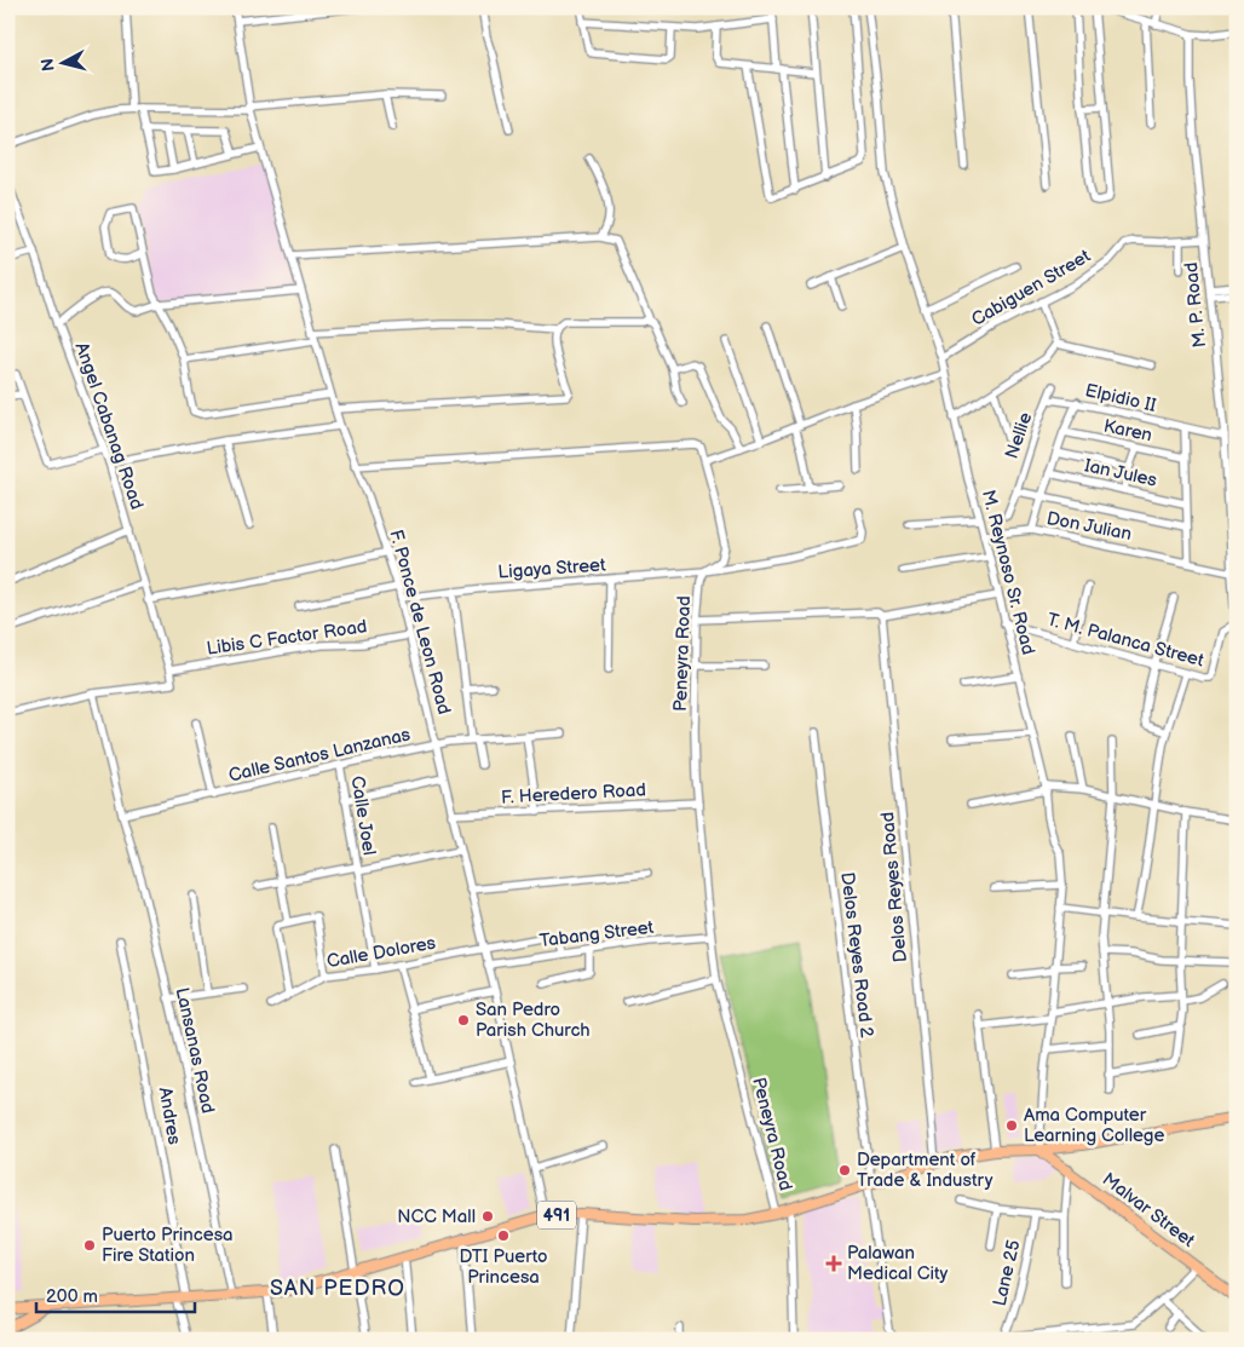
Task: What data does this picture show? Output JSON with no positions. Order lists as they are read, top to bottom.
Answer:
{
  "streets": {
    "main road": ["Malvar Street", "491"],
    "street": [
      "Cabiguen Street",
      "M. P. Road",
      "Elpidio II",
      "Angel Cabanag Road",
      "Karen",
      "Nellie",
      "Ian Jules",
      "Don Julian",
      "Ligaya Street",
      "M. Reynoso Sr. Road",
      "F. Ponce de Leon Road",
      "Libis C Factor Road",
      "T. M. Palanca Street",
      "Peneyra Road",
      "Calle Santos Lanzanas",
      "F. Heredero Road",
      "Calle Joel",
      "Delos Reyes Road",
      "Tabang Street",
      "Calle Dolores",
      "Delos Reyes Road 2",
      "Lansanas Road",
      "Andres",
      "Lane 25"
    ]
  },
  "crossings": [
    ["Cabiguen Street", "M. P. Road"],
    ["Cabiguen Street", "M. Reynoso Sr. Road"],
    ["M. P. Road", "Elpidio II"],
    ["M. P. Road", "Don Julian"],
    ["M. P. Road", "T. M. Palanca Street"],
    ["Elpidio II", "Nellie"],
    ["Angel Cabanag Road", "Libis C Factor Road"],
    ["Angel Cabanag Road", "Lansanas Road"],
    ["Don Julian", "M. Reynoso Sr. Road"],
    ["Ligaya Street", "F. Ponce de Leon Road"],
    ["Ligaya Street", "Peneyra Road"],
    ["M. Reynoso Sr. Road", "T. M. Palanca Street"],
    ["M. Reynoso Sr. Road", "Malvar Street"],
    ["M. Reynoso Sr. Road", "491"],
    ["F. Ponce de Leon Road", "Libis C Factor Road"],
    ["F. Ponce de Leon Road", "Calle Santos Lanzanas"],
    ["F. Ponce de Leon Road", "F. Heredero Road"],
    ["F. Ponce de Leon Road", "Tabang Street"],
    ["F. Ponce de Leon Road", "Calle Dolores"],
    ["F. Ponce de Leon Road", "491"],
    ["Peneyra Road", "F. Heredero Road"],
    ["Peneyra Road", "Tabang Street"],
    ["Peneyra Road", "491"],
    ["Calle Santos Lanzanas", "Calle Joel"],
    ["Calle Santos Lanzanas", "Lansanas Road"],
    ["Calle Joel", "Calle Dolores"],
    ["Delos Reyes Road", "491"],
    ["Tabang Street", "Calle Dolores"],
    ["Delos Reyes Road 2", "491"],
    ["Lansanas Road", "491"],
    ["Andres", "491"],
    ["Malvar Street", "491"]
  ],
  "districts": ["SAN PEDRO"],
  "places": {
    "other": [
      "San Pedro Parish Church",
      "Ama Computer Learning College",
      "Department of Trade & Industry",
      "NCC Mall",
      "DTI Puerto Princesa",
      "Puerto Princesa Fire Station"
    ],
    "health": ["Palawan Medical City"]
  },
  "scale_bar": "200 m",
  "north": "left"
}
